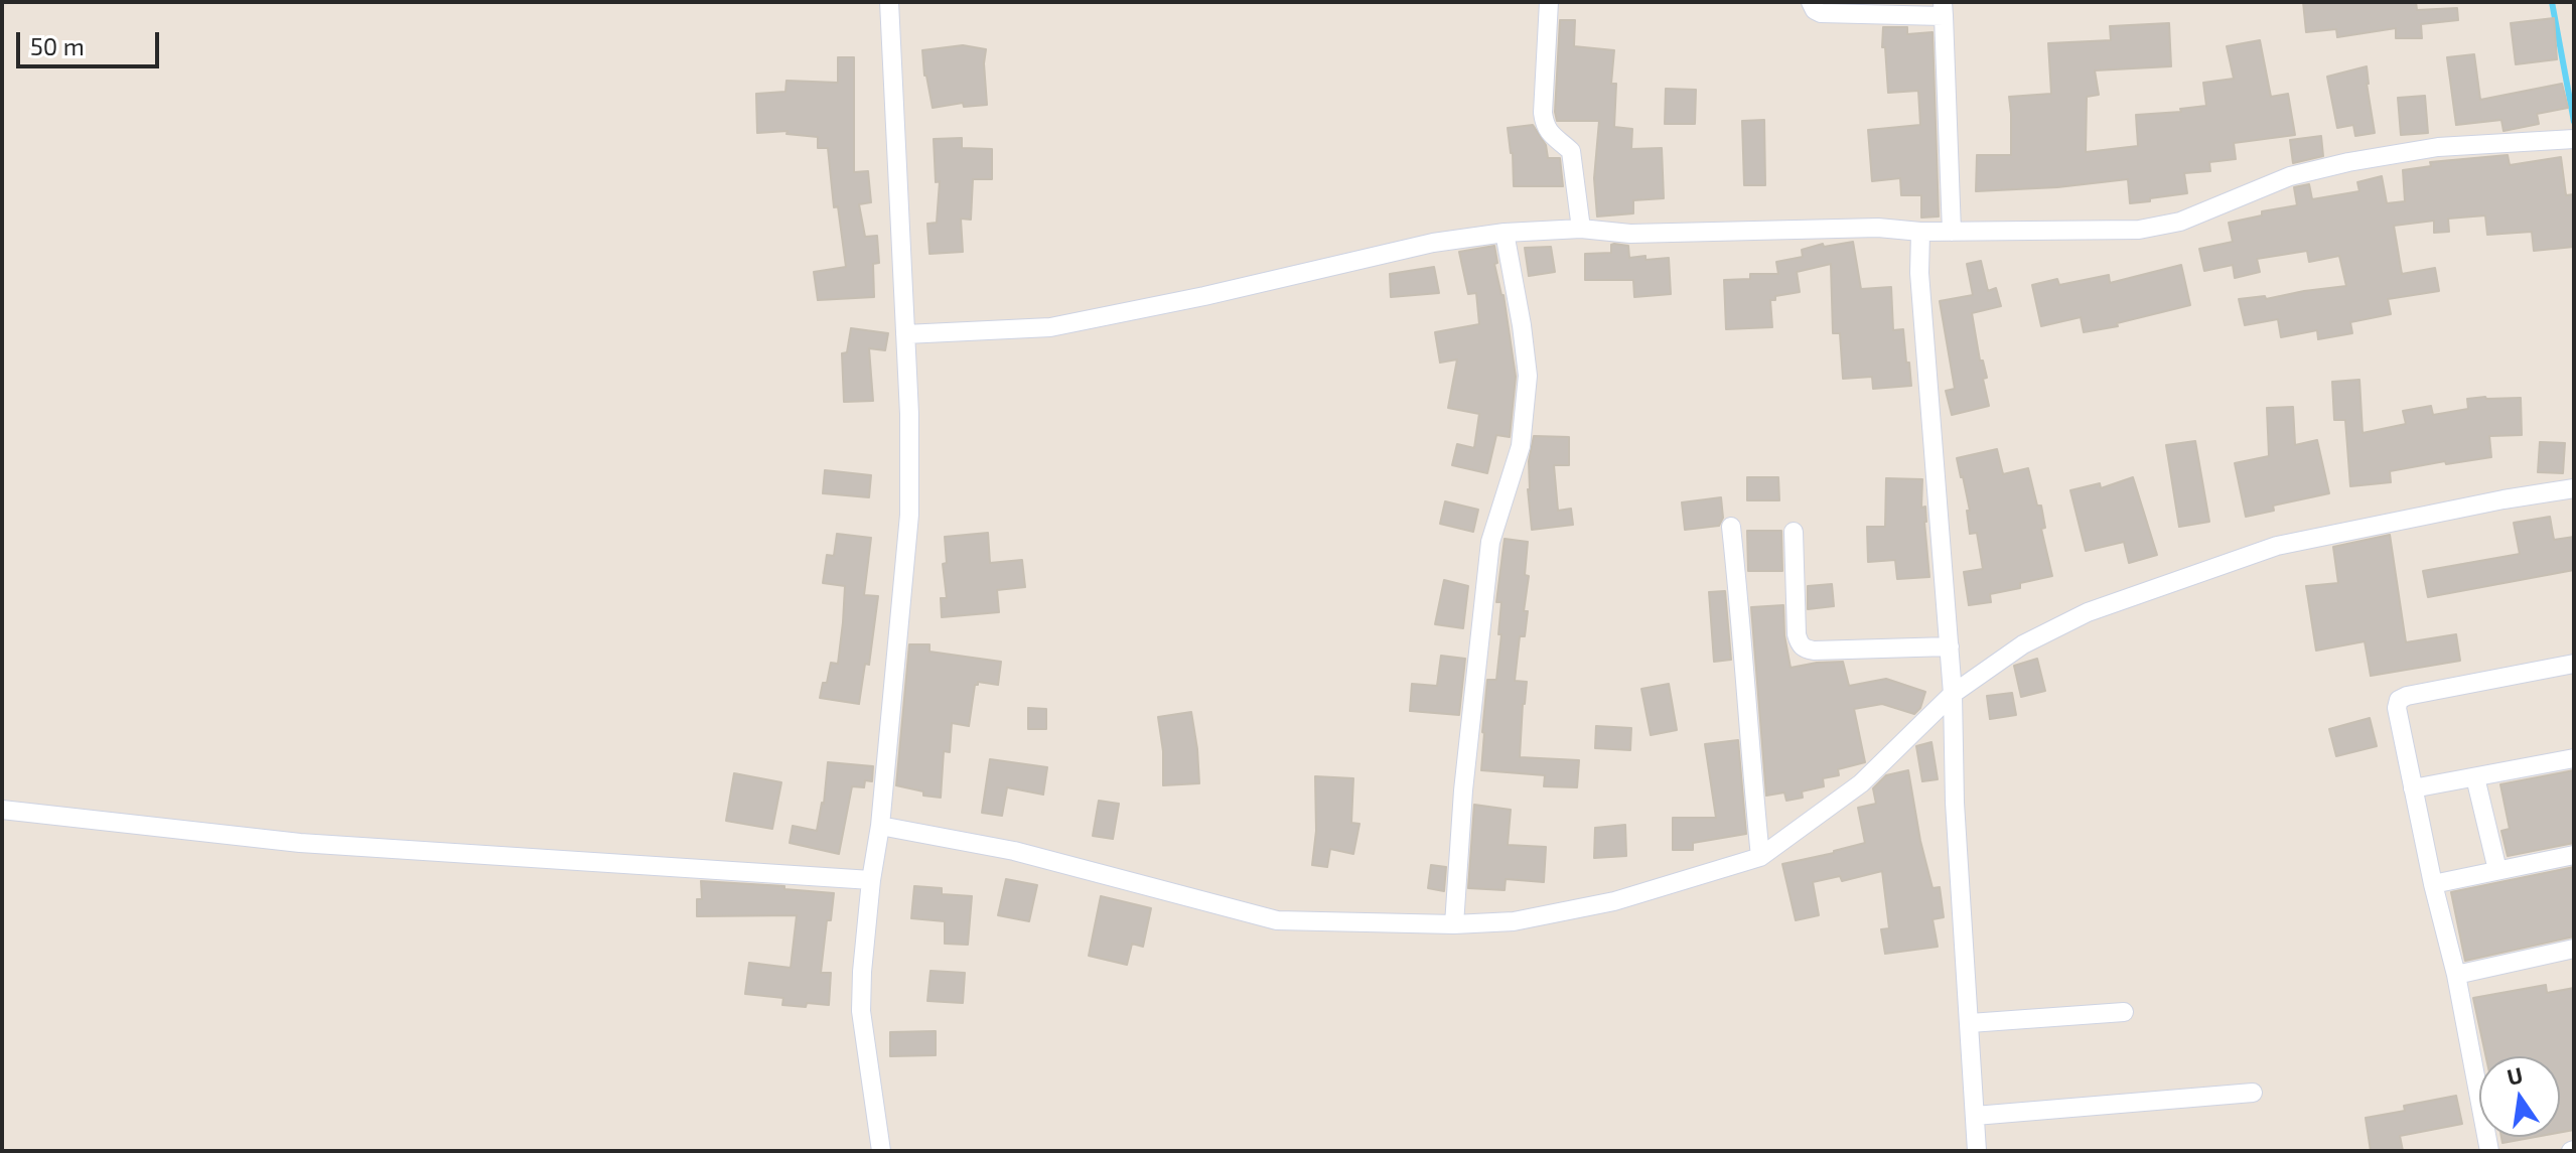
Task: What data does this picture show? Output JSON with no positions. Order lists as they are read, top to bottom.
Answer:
{
  "scale_bar": "50 m",
  "north": "top"
}
